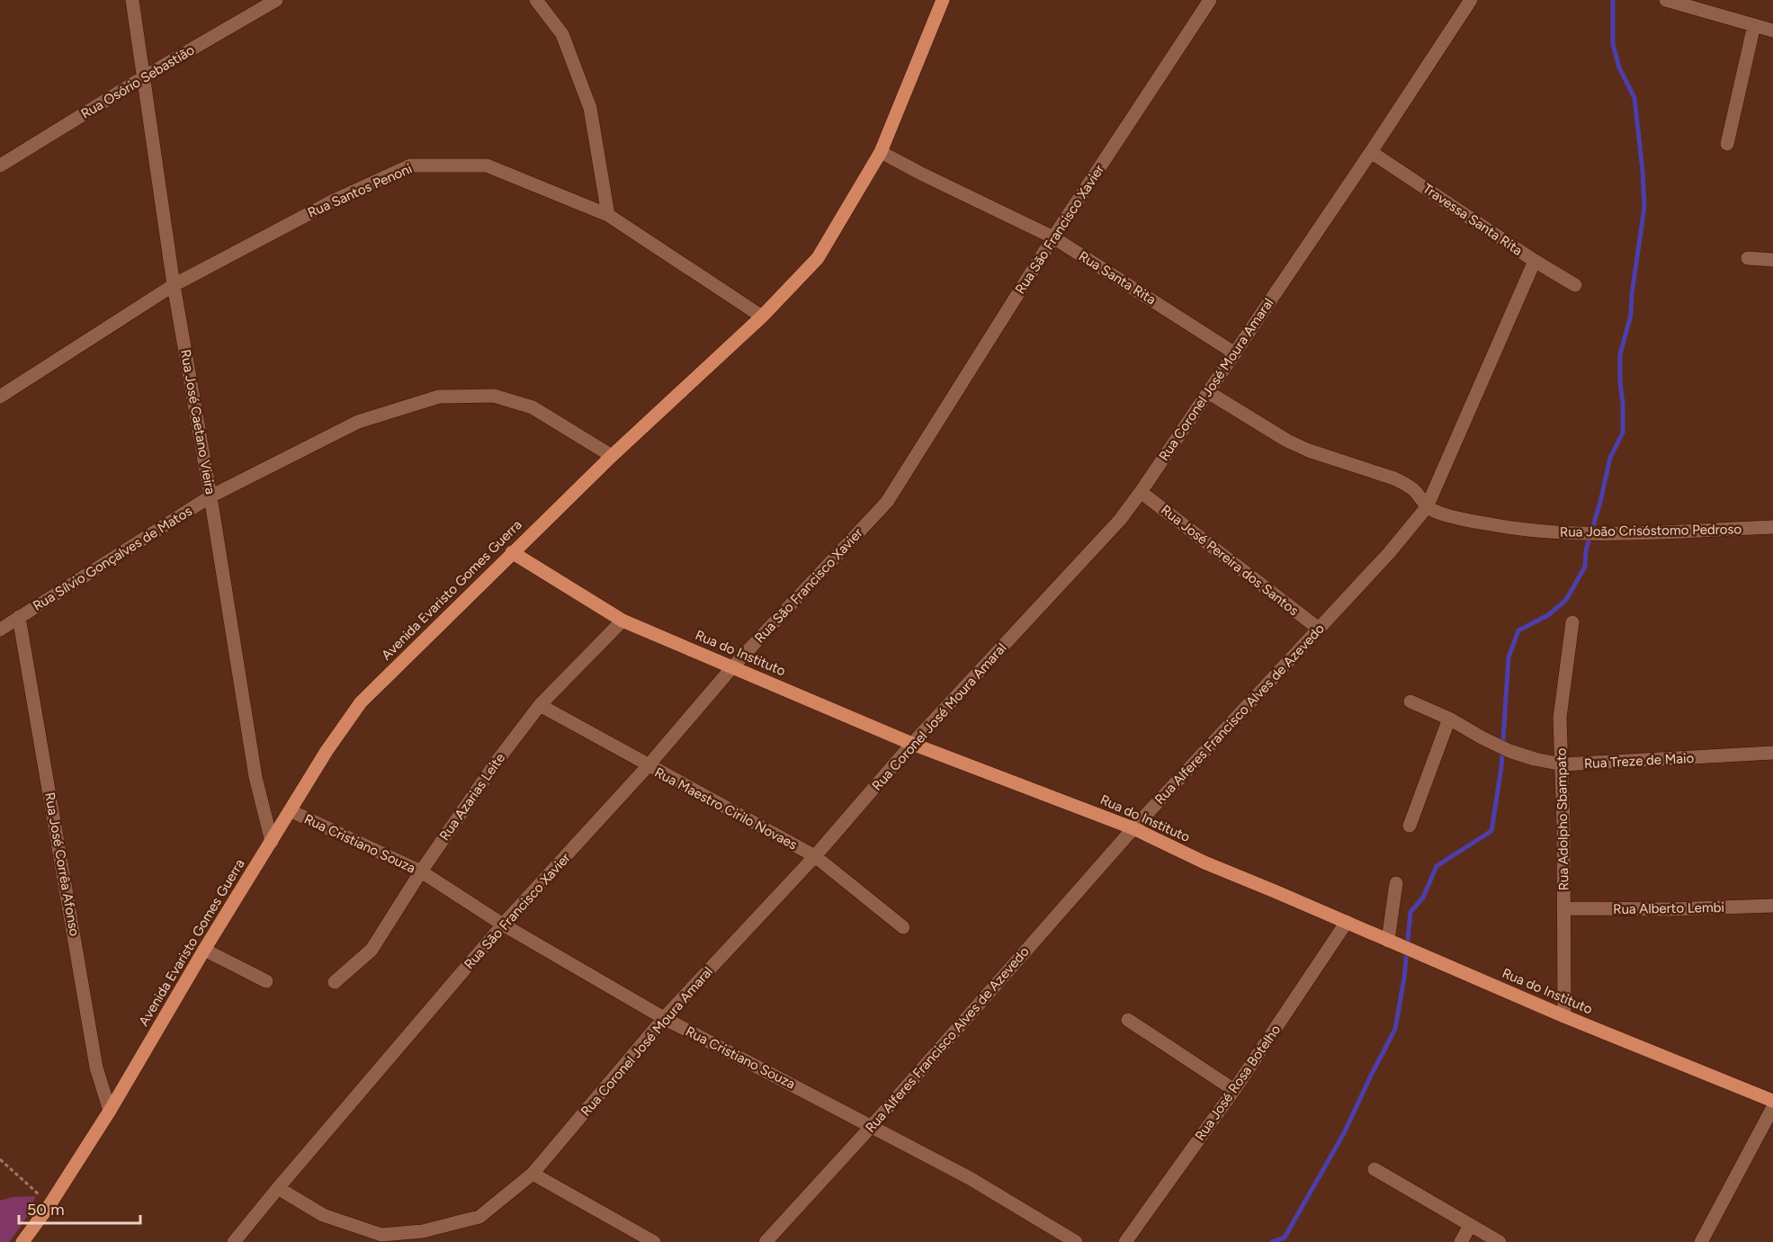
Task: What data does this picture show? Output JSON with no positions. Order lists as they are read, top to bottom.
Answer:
{
  "streets": {
    "main road": ["Avenida Evaristo Gomes Guerra", "Rua do Instituto"],
    "street": [
      "Rua Osório Sebastião",
      "Rua Santos Penoni",
      "Travessa Santa Rita",
      "Rua São Francisco Xavier",
      "Rua Santa Rita",
      "Rua Coronel José Moura Amaral",
      "Rua José Caetano Vieira",
      "Rua João Crisóstomo Pedroso",
      "Rua Sílvio Gonçalves de Matos",
      "Rua José Pereira dos Santos",
      "Rua Alferes Francisco Alves de Azevedo",
      "Rua Treze de Maio",
      "Rua Azarias Leite",
      "Rua Maestro Cirilo Novaes",
      "Rua Adolpho Sbampato",
      "Rua Cristiano Souza",
      "Rua José Corrêa Afonso",
      "Rua Alberto Lembi",
      "Rua José Rosa Botelho"
    ]
  },
  "crossings": [
    ["Rua Osório Sebastião", "Rua José Caetano Vieira"],
    ["Rua Santos Penoni", "Rua José Caetano Vieira"],
    ["Rua Santos Penoni", "Avenida Evaristo Gomes Guerra"],
    ["Travessa Santa Rita", "Rua Coronel José Moura Amaral"],
    ["Travessa Santa Rita", "Rua Alferes Francisco Alves de Azevedo"],
    ["Rua São Francisco Xavier", "Rua Santa Rita"],
    ["Rua São Francisco Xavier", "Rua Coronel José Moura Amaral"],
    ["Rua São Francisco Xavier", "Rua do Instituto"],
    ["Rua São Francisco Xavier", "Rua Maestro Cirilo Novaes"],
    ["Rua São Francisco Xavier", "Rua Cristiano Souza"],
    ["Rua Santa Rita", "Rua Coronel José Moura Amaral"],
    ["Rua Santa Rita", "Avenida Evaristo Gomes Guerra"],
    ["Rua Coronel José Moura Amaral", "Rua João Crisóstomo Pedroso"],
    ["Rua Coronel José Moura Amaral", "Rua José Pereira dos Santos"],
    ["Rua Coronel José Moura Amaral", "Rua do Instituto"],
    ["Rua Coronel José Moura Amaral", "Rua Maestro Cirilo Novaes"],
    ["Rua Coronel José Moura Amaral", "Rua Cristiano Souza"],
    ["Rua José Caetano Vieira", "Rua Sílvio Gonçalves de Matos"],
    ["Rua José Caetano Vieira", "Avenida Evaristo Gomes Guerra"],
    ["Rua João Crisóstomo Pedroso", "Rua Alferes Francisco Alves de Azevedo"],
    ["Rua Sílvio Gonçalves de Matos", "Avenida Evaristo Gomes Guerra"],
    ["Rua Sílvio Gonçalves de Matos", "Rua José Corrêa Afonso"],
    ["Rua José Pereira dos Santos", "Rua Alferes Francisco Alves de Azevedo"],
    ["Avenida Evaristo Gomes Guerra", "Rua do Instituto"],
    ["Avenida Evaristo Gomes Guerra", "Rua Cristiano Souza"],
    ["Avenida Evaristo Gomes Guerra", "Rua José Corrêa Afonso"],
    ["Rua do Instituto", "Rua Alferes Francisco Alves de Azevedo"],
    ["Rua do Instituto", "Rua Azarias Leite"],
    ["Rua do Instituto", "Rua Adolpho Sbampato"],
    ["Rua do Instituto", "Rua José Rosa Botelho"],
    ["Rua Alferes Francisco Alves de Azevedo", "Rua Cristiano Souza"],
    ["Rua Treze de Maio", "Rua Adolpho Sbampato"],
    ["Rua Azarias Leite", "Rua Maestro Cirilo Novaes"],
    ["Rua Azarias Leite", "Rua Cristiano Souza"],
    ["Rua Adolpho Sbampato", "Rua Alberto Lembi"]
  ],
  "scale_bar": "50 m"
}
